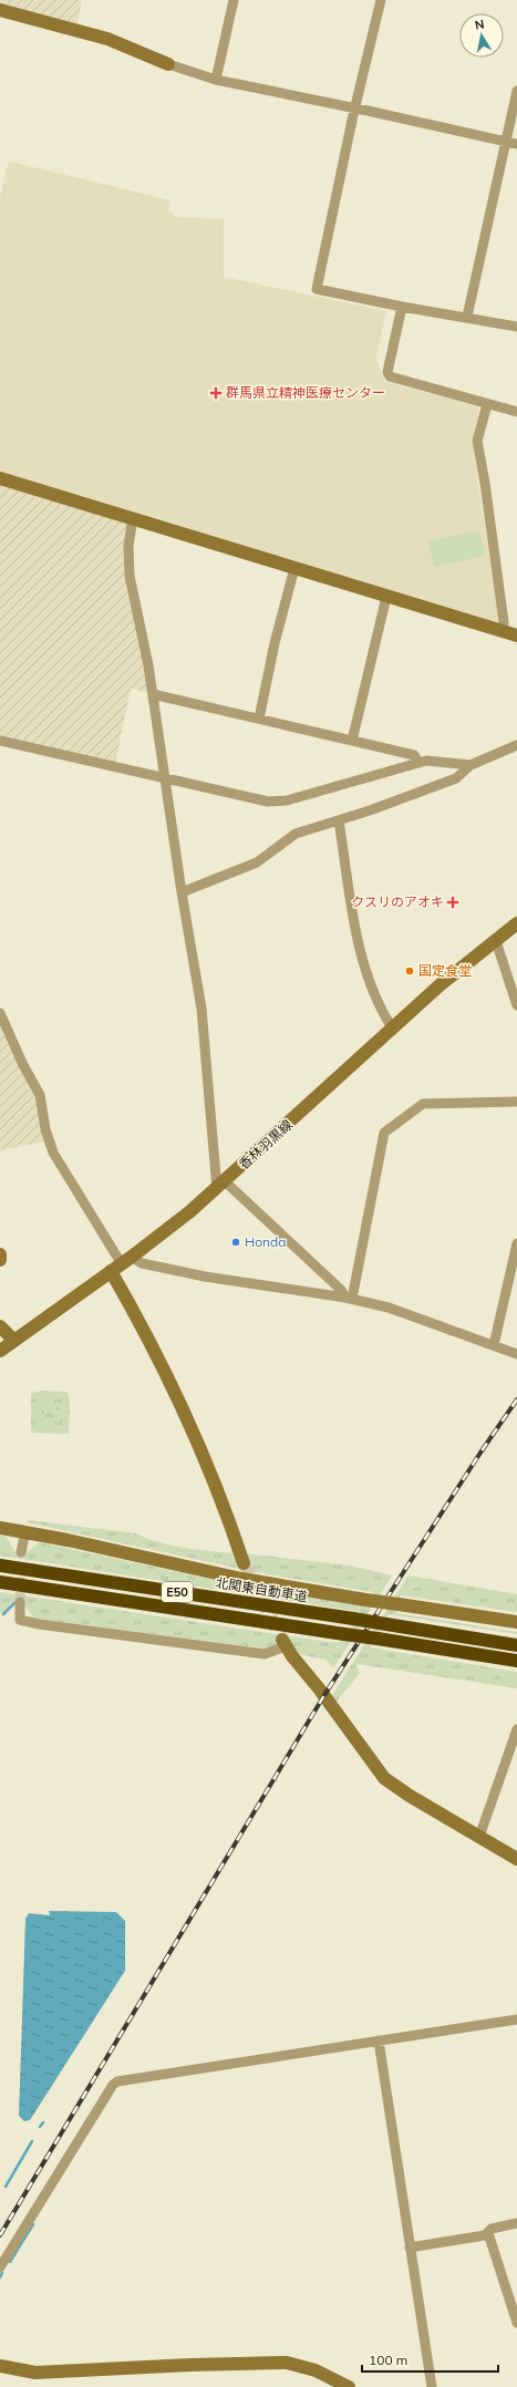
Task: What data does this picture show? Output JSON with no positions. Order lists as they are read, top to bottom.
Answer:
{
  "streets": {
    "highway": ["北関東自動車道", "E50"],
    "street": ["香林羽黒線"]
  },
  "places": {
    "health": ["群馬県立精神医療センター", "クスリのアオキ"],
    "other": ["国定食堂", "Honda"]
  },
  "scale_bar": "100 m",
  "north": "top"
}
